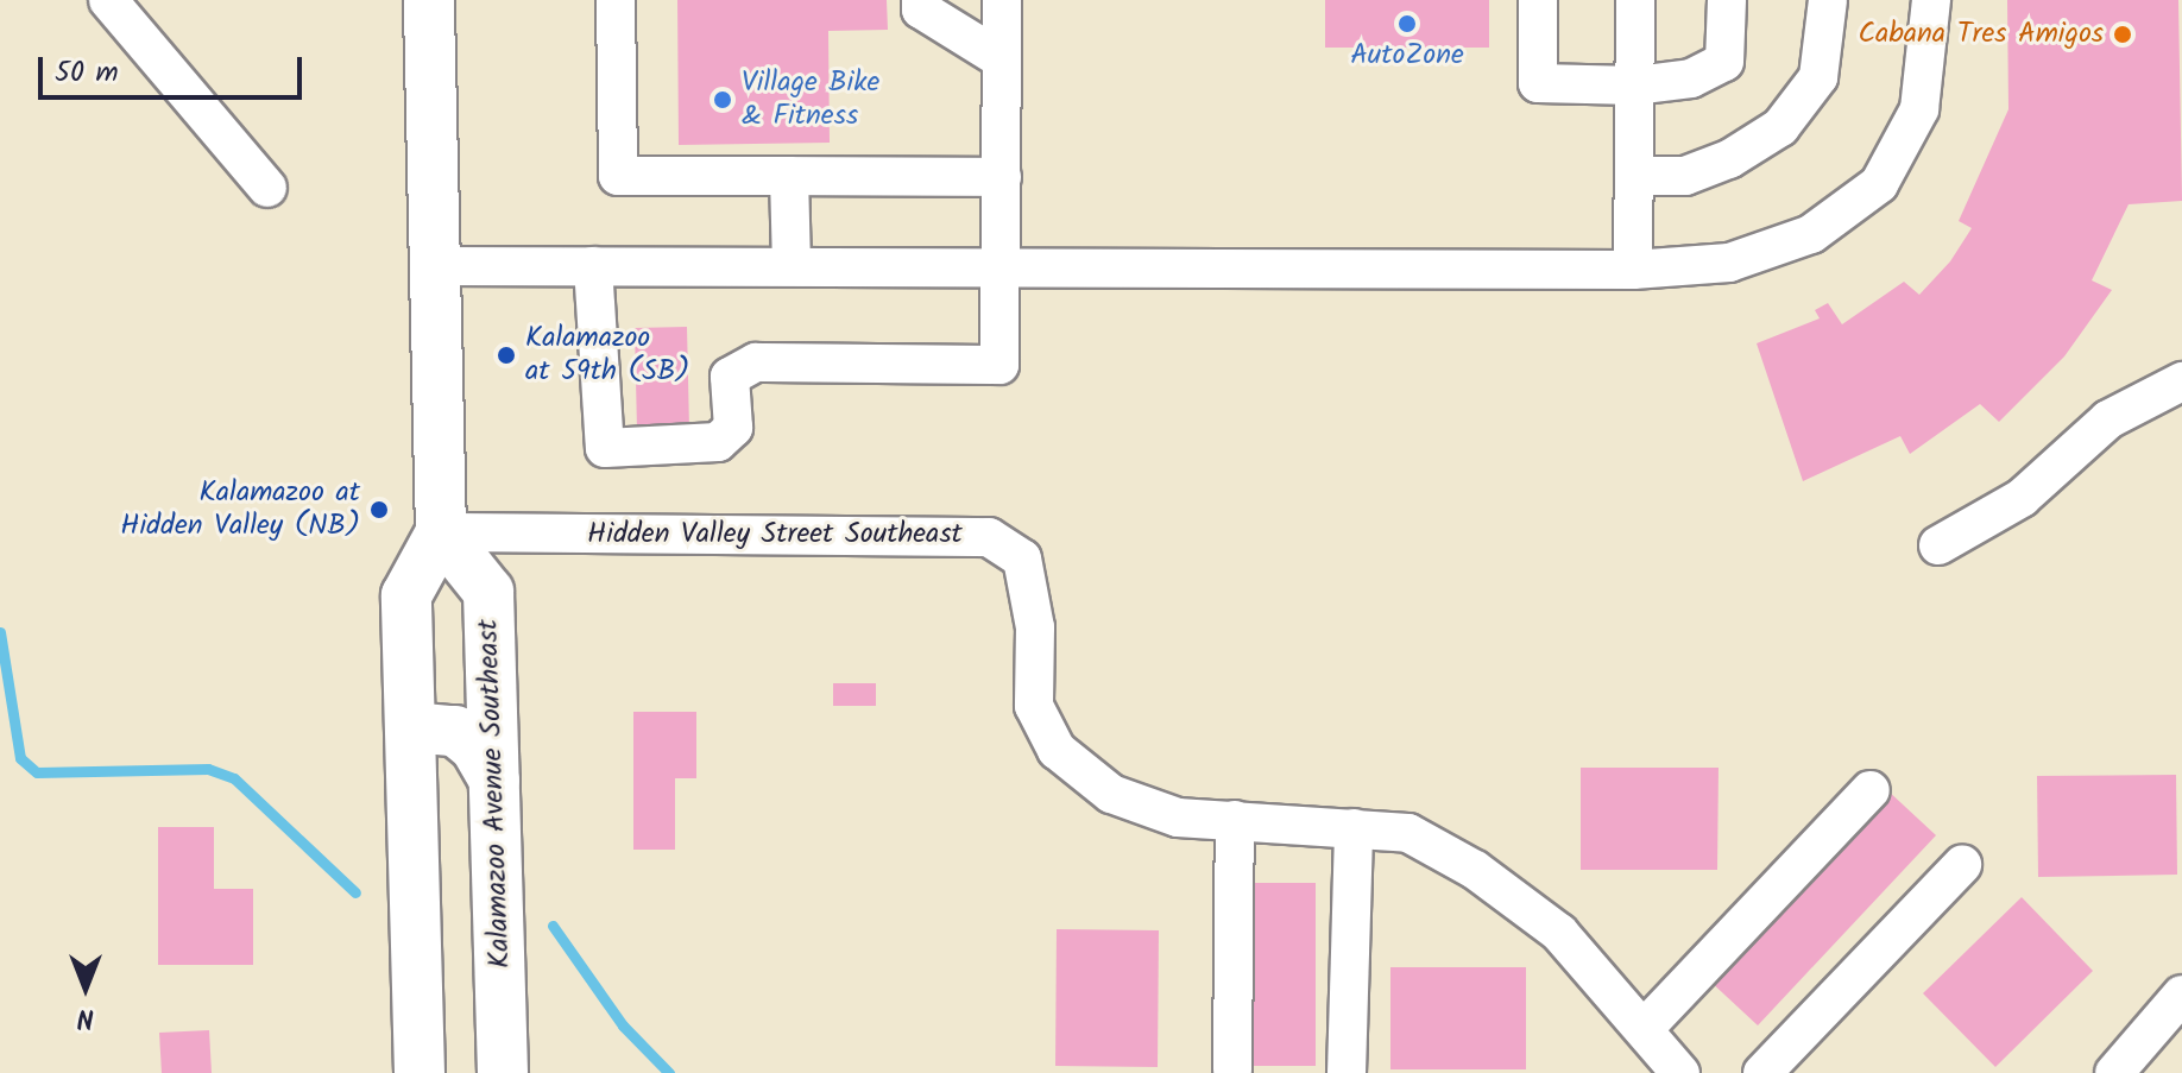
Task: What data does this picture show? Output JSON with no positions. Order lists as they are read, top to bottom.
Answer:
{
  "streets": {
    "main road": ["Kalamazoo Avenue Southeast"],
    "street": ["Hidden Valley Street Southeast"]
  },
  "crossings": [
    ["Hidden Valley Street Southeast", "Kalamazoo Avenue Southeast"]
  ],
  "places": [
    "AutoZone",
    "Cabana Tres Amigos",
    "Village Bike & Fitness",
    "Kalamazoo at 59th (SB)",
    "Kalamazoo at Hidden Valley (NB)"
  ],
  "scale_bar": "50 m",
  "north": "bottom"
}
